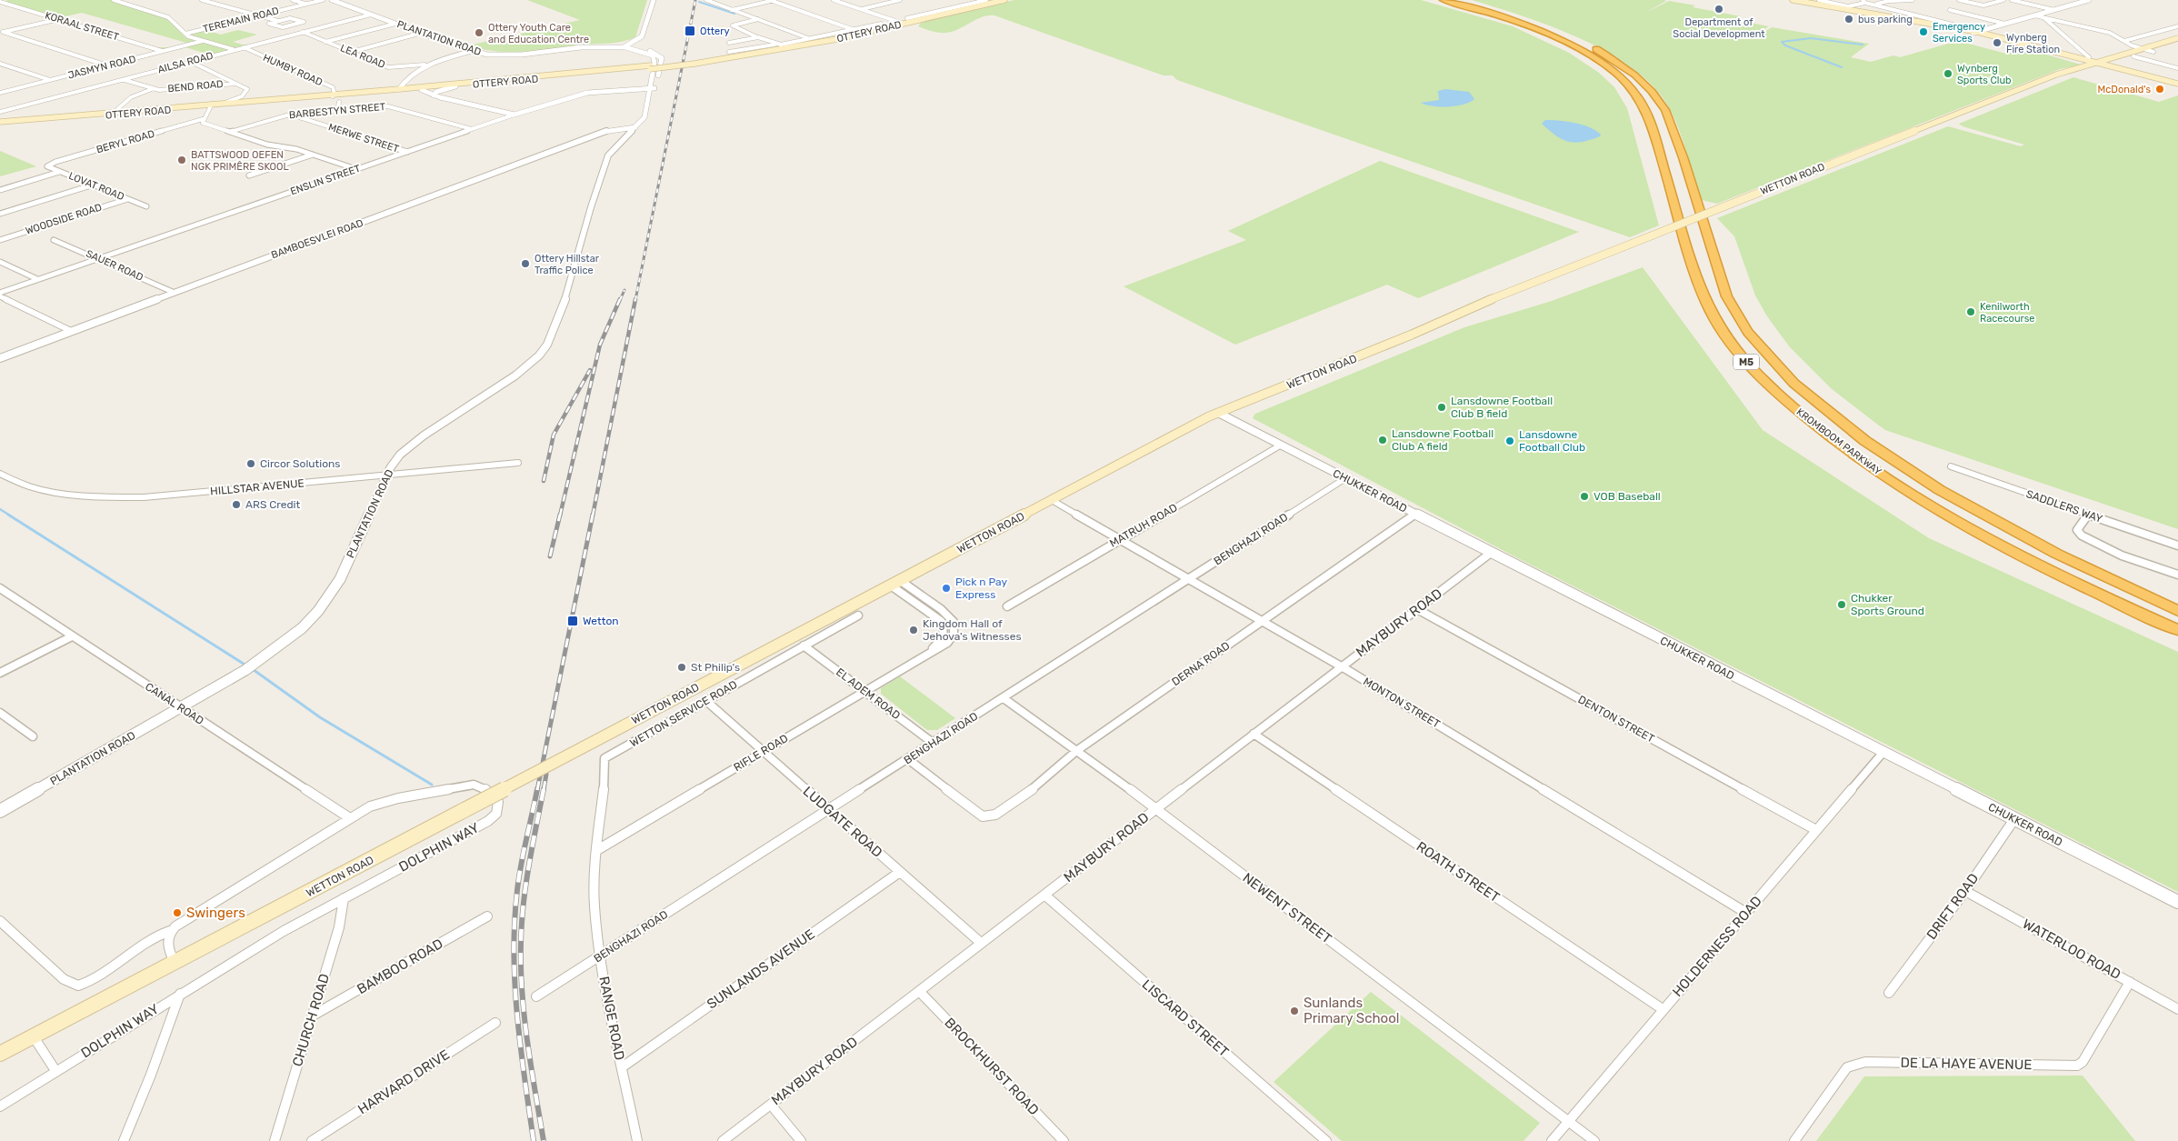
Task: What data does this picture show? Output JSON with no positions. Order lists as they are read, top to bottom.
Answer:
{
  "streets": {
    "highway": ["M5", "KROMBOOM PARKWAY"],
    "main road": ["OTTERY ROAD", "WETTON ROAD"],
    "street": [
      "TEREMAIN ROAD",
      "KORAAL STREET",
      "PLANTATION ROAD",
      "LEA ROAD",
      "AILSA ROAD",
      "JASMYN ROAD",
      "HUMBY ROAD",
      "BEND ROAD",
      "BARBESTYN STREET",
      "MERWE STREET",
      "BERYL ROAD",
      "ENSLIN STREET",
      "LOVAT ROAD",
      "WOODSIDE ROAD",
      "BAMBOESVLEI ROAD",
      "SAUER ROAD",
      "HILLSTAR AVENUE",
      "CHUKKER ROAD",
      "SADDLERS WAY",
      "MATRUH ROAD",
      "BENGHAZI ROAD",
      "MAYBURY ROAD",
      "DERNA ROAD",
      "EL ADEM ROAD",
      "MONTON STREET",
      "CANAL ROAD",
      "WETTON SERVICE ROAD",
      "DENTON STREET",
      "RIFLE ROAD",
      "LUDGATE ROAD",
      "DOLPHIN WAY",
      "ROATH STREET",
      "DRIFT ROAD",
      "NEWENT STREET",
      "HOLDERNESS ROAD",
      "WATERLOO ROAD",
      "BAMBOO ROAD",
      "SUNLANDS AVENUE",
      "RANGE ROAD",
      "LISCARD STREET",
      "CHURCH ROAD",
      "DE LA HAYE AVENUE",
      "BROCKHURST ROAD",
      "HARVARD DRIVE"
    ]
  },
  "crossings": [
    ["KORAAL STREET", "JASMYN ROAD"],
    ["OTTERY ROAD", "HUMBY ROAD"],
    ["PLANTATION ROAD", "AILSA ROAD"],
    ["PLANTATION ROAD", "ENSLIN STREET"],
    ["PLANTATION ROAD", "BAMBOESVLEI ROAD"],
    ["PLANTATION ROAD", "HILLSTAR AVENUE"],
    ["PLANTATION ROAD", "CANAL ROAD"],
    ["LEA ROAD", "AILSA ROAD"],
    ["AILSA ROAD", "HUMBY ROAD"],
    ["BARBESTYN STREET", "MERWE STREET"],
    ["BARBESTYN STREET", "ENSLIN STREET"],
    ["MERWE STREET", "ENSLIN STREET"],
    ["BERYL ROAD", "LOVAT ROAD"],
    ["WETTON ROAD", "CHUKKER ROAD"],
    ["WETTON ROAD", "MONTON STREET"],
    ["WETTON ROAD", "RIFLE ROAD"],
    ["ENSLIN STREET", "SAUER ROAD"],
    ["LOVAT ROAD", "WOODSIDE ROAD"],
    ["BAMBOESVLEI ROAD", "SAUER ROAD"],
    ["CHUKKER ROAD", "MATRUH ROAD"],
    ["CHUKKER ROAD", "BENGHAZI ROAD"],
    ["CHUKKER ROAD", "MAYBURY ROAD"],
    ["CHUKKER ROAD", "DERNA ROAD"],
    ["CHUKKER ROAD", "DRIFT ROAD"],
    ["CHUKKER ROAD", "HOLDERNESS ROAD"],
    ["MATRUH ROAD", "MONTON STREET"],
    ["BENGHAZI ROAD", "DERNA ROAD"],
    ["BENGHAZI ROAD", "EL ADEM ROAD"],
    ["BENGHAZI ROAD", "MONTON STREET"],
    ["BENGHAZI ROAD", "LUDGATE ROAD"],
    ["BENGHAZI ROAD", "NEWENT STREET"],
    ["BENGHAZI ROAD", "RANGE ROAD"],
    ["MAYBURY ROAD", "MONTON STREET"],
    ["MAYBURY ROAD", "DENTON STREET"],
    ["MAYBURY ROAD", "LUDGATE ROAD"],
    ["MAYBURY ROAD", "ROATH STREET"],
    ["MAYBURY ROAD", "NEWENT STREET"],
    ["MAYBURY ROAD", "LISCARD STREET"],
    ["MAYBURY ROAD", "BROCKHURST ROAD"],
    ["DERNA ROAD", "MONTON STREET"],
    ["DERNA ROAD", "NEWENT STREET"],
    ["EL ADEM ROAD", "WETTON SERVICE ROAD"],
    ["EL ADEM ROAD", "RIFLE ROAD"],
    ["MONTON STREET", "HOLDERNESS ROAD"],
    ["CANAL ROAD", "DOLPHIN WAY"],
    ["WETTON SERVICE ROAD", "LUDGATE ROAD"],
    ["WETTON SERVICE ROAD", "RANGE ROAD"],
    ["DENTON STREET", "HOLDERNESS ROAD"],
    ["RIFLE ROAD", "LUDGATE ROAD"],
    ["RIFLE ROAD", "RANGE ROAD"],
    ["LUDGATE ROAD", "SUNLANDS AVENUE"],
    ["DOLPHIN WAY", "CHURCH ROAD"],
    ["ROATH STREET", "HOLDERNESS ROAD"],
    ["DRIFT ROAD", "WATERLOO ROAD"],
    ["NEWENT STREET", "HOLDERNESS ROAD"],
    ["WATERLOO ROAD", "DE LA HAYE AVENUE"],
    ["BAMBOO ROAD", "CHURCH ROAD"],
    ["SUNLANDS AVENUE", "RANGE ROAD"]
  ],
  "places": {
    "other": [
      "Department of Social Development",
      "bus parking",
      "Emergency Services",
      "Ottery Youth Care and Education Centre",
      "Wynberg Fire Station",
      "Wynberg Sports Club",
      "McDonald's",
      "BATTSWOOD OEFEN NGK PRIMÊRE SKOOL",
      "Ottery Hillstar Traffic Police",
      "Kenilworth Racecourse",
      "Lansdowne Football Club B field",
      "Lansdowne Football Club A field",
      "Lansdowne Football Club",
      "Circor Solutions",
      "VOB Baseball",
      "ARS Credit",
      "Pick n Pay Express",
      "Chukker Sports Ground",
      "Kingdom Hall of Jehova's Witnesses",
      "St Philip's",
      "Swingers",
      "Sunlands Primary School"
    ],
    "transit": ["Ottery", "Wetton"]
  }
}
